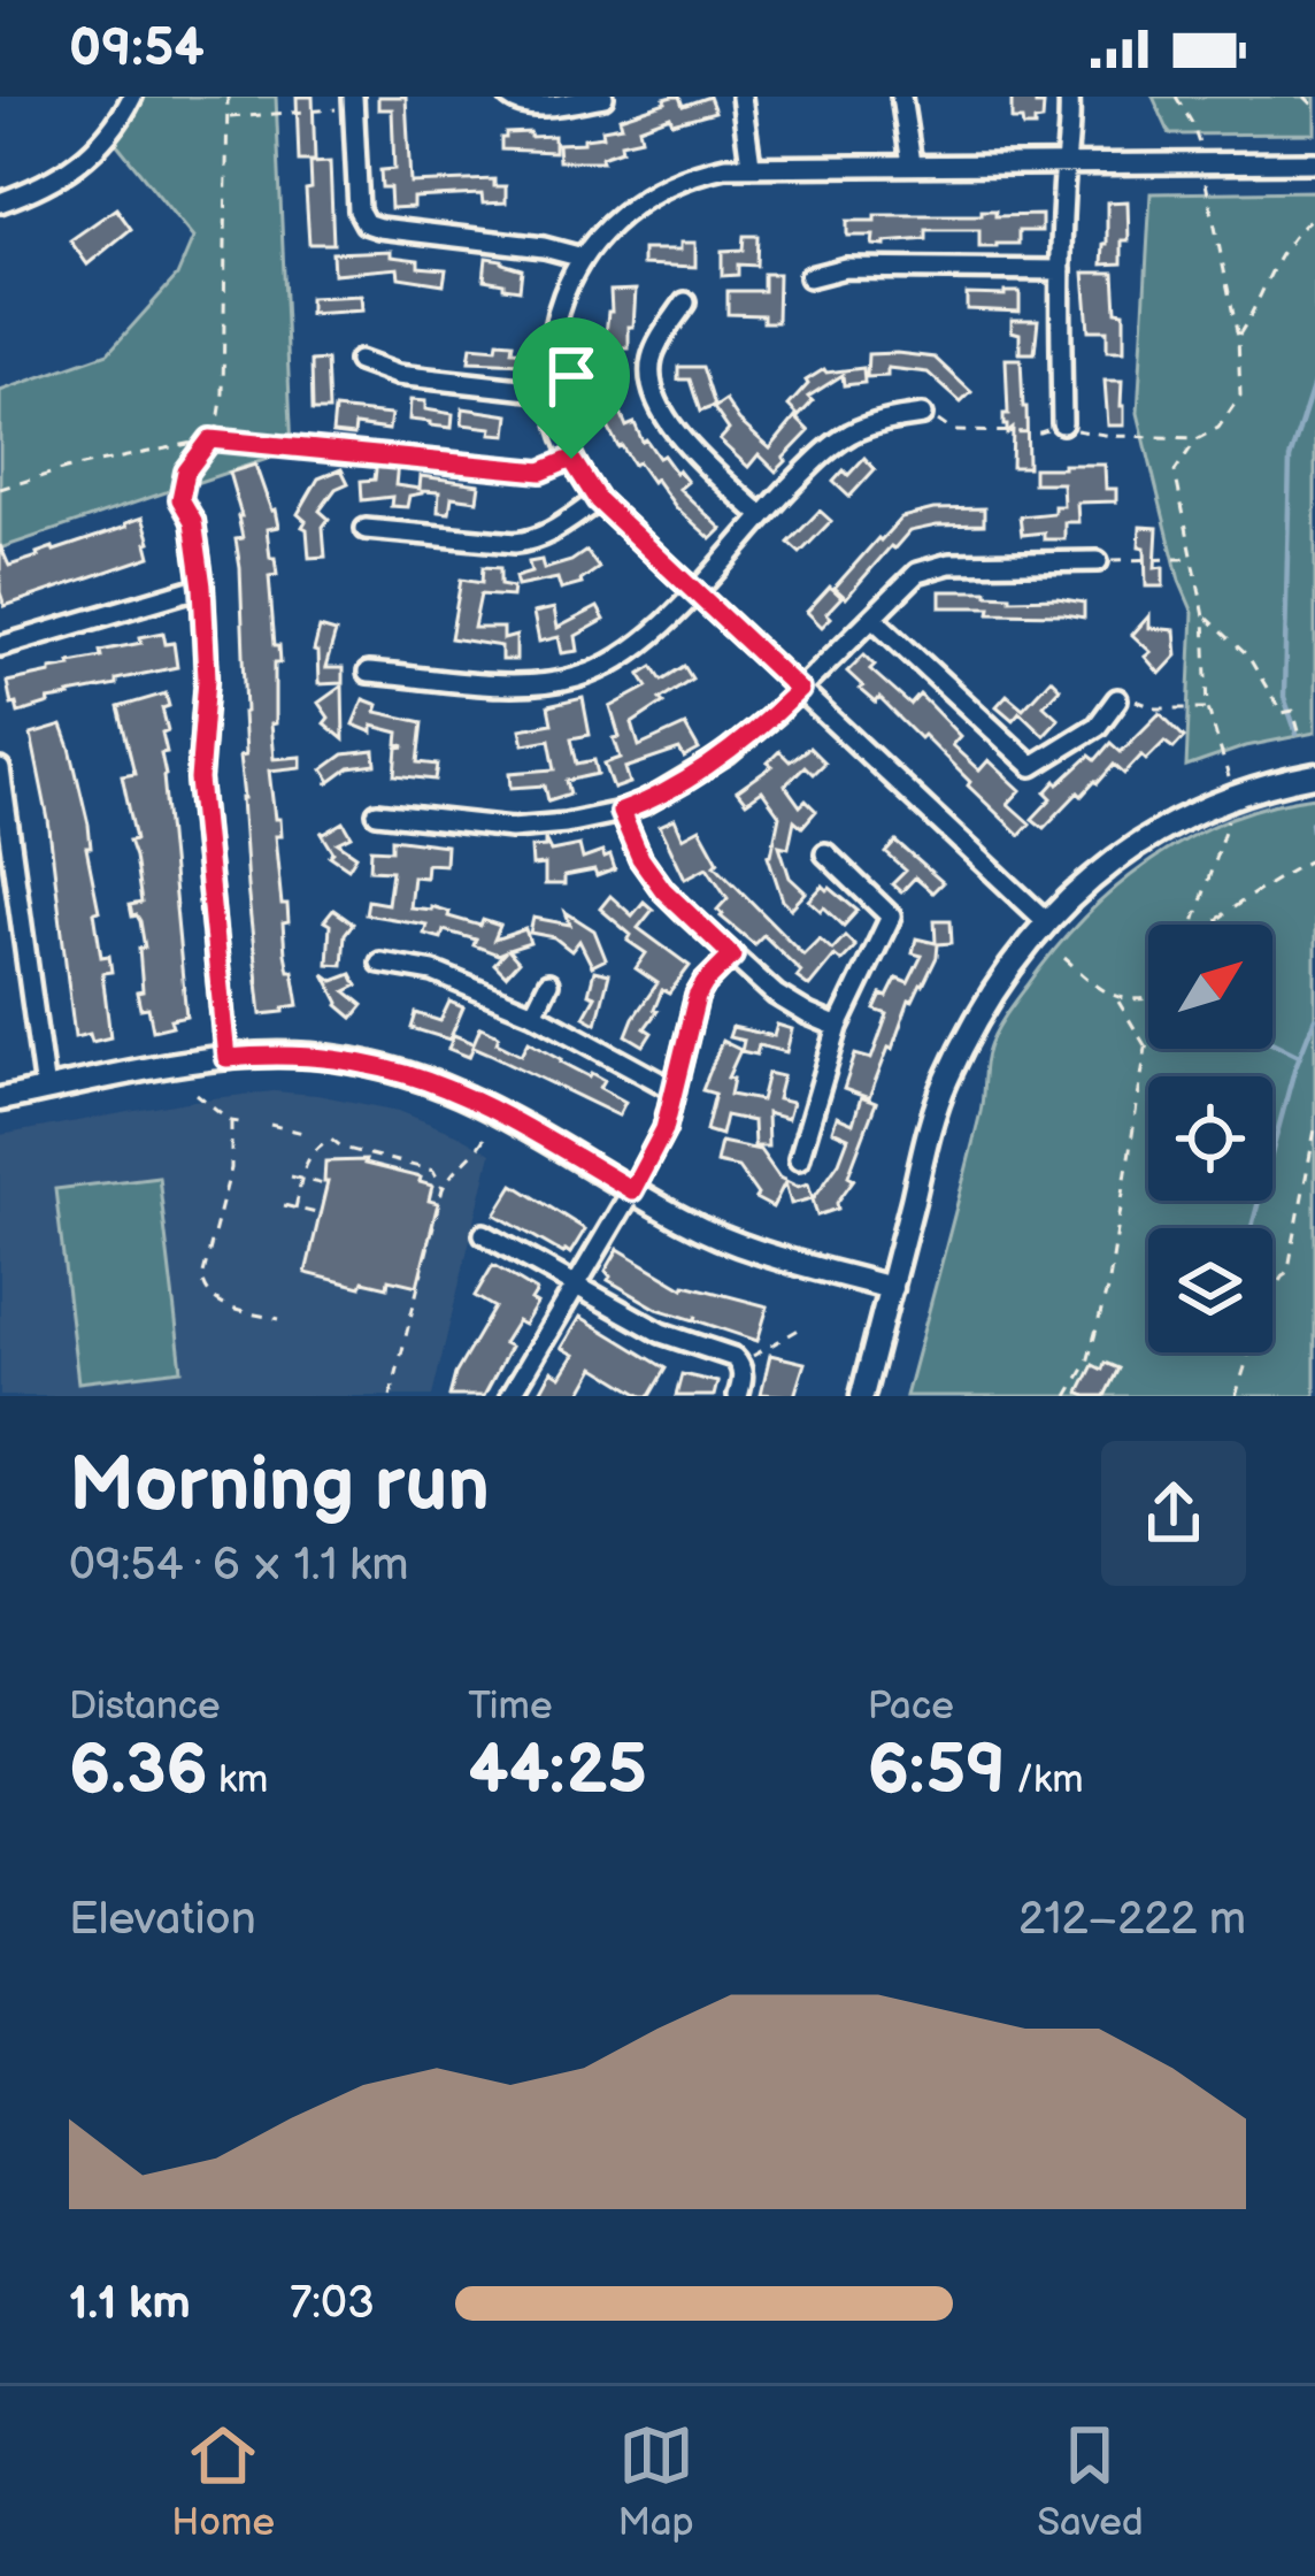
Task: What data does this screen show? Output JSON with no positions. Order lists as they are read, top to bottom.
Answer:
{
  "north": "top right",
  "page": {
    "status": "09:54",
    "heading": ["Morning run", "09:54 · 6 × 1.1 km"],
    "stats": [
      ["Distance", "6.36 km"],
      ["Time", "44:25"],
      ["Pace", "6:59 /km"]
    ],
    "chart": ["Elevation", "212–222 m"],
    "list": [
      {
        "name": "1.1 km",
        "note": "7:03"
      }
    ],
    "tabs": ["Home", "Map", "Saved"]
  }
}
